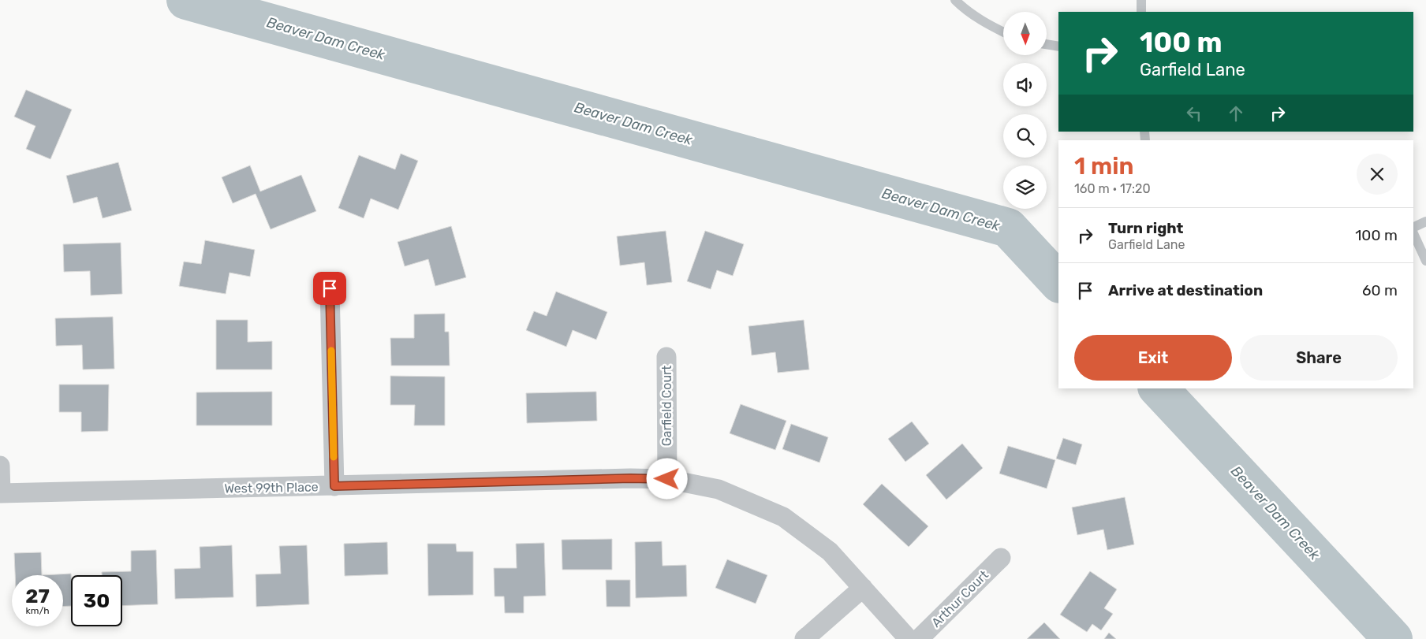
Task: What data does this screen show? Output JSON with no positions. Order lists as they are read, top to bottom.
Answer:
{
  "streets": {
    "street": ["Garfield Court", "West 99th Place", "Arthur Court"]
  },
  "crossings": [
    ["Garfield Court", "West 99th Place"]
  ],
  "water": ["Beaver Dam Creek"],
  "north": "bottom",
  "page": {
    "turn": ["100 m", "Garfield Lane"],
    "heading": ["1 min", "160 m · 17:20"],
    "list": [
      {
        "name": "Turn right",
        "note": "Garfield Lane",
        "value": "100 m"
      },
      {
        "name": "Arrive at destination",
        "value": "60 m"
      }
    ],
    "buttons": ["Exit", "Share"],
    "speed": "27 km/h",
    "limit": "30"
  }
}
